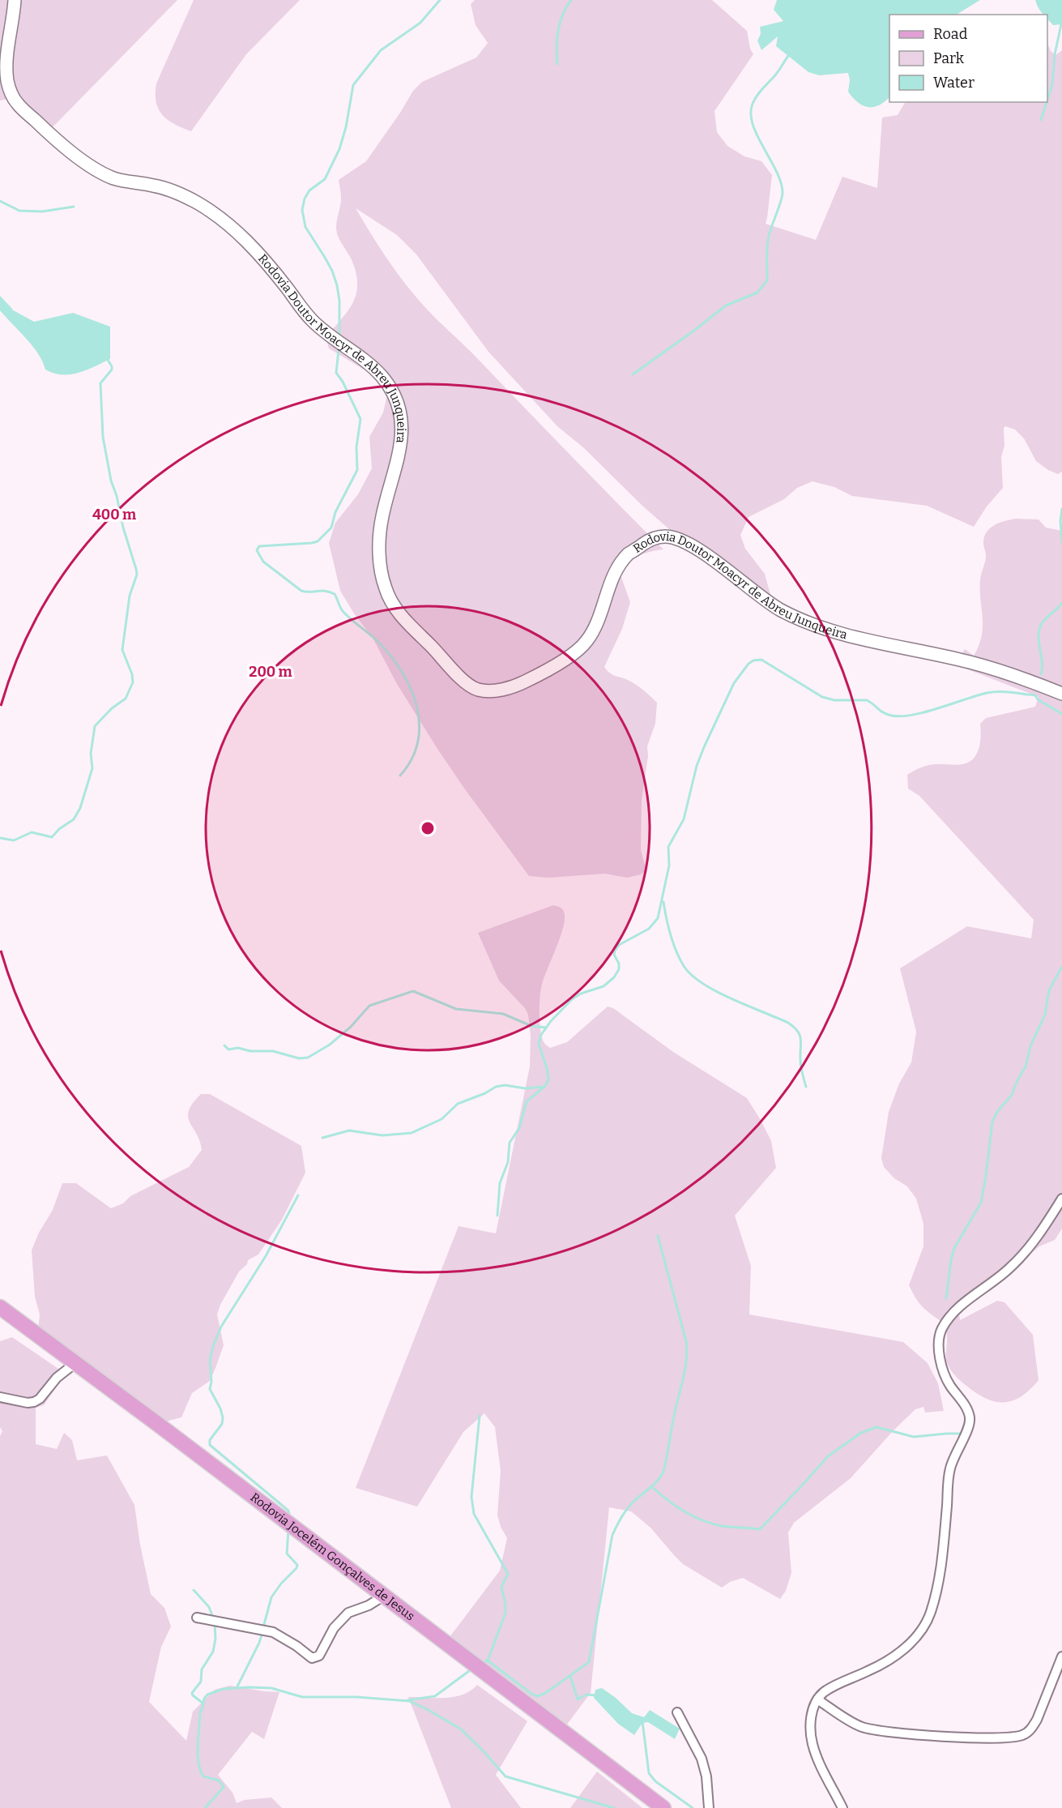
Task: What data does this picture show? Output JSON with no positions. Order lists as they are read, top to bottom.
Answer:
{
  "streets": {
    "main road": ["Rodovia Jocelém Gonçalves de Jesus"],
    "street": ["Rodovia Doutor Moacyr de Abreu Junqueira"]
  },
  "legend": ["Road", "Park", "Water"],
  "rings": ["400 m", "200 m"]
}
